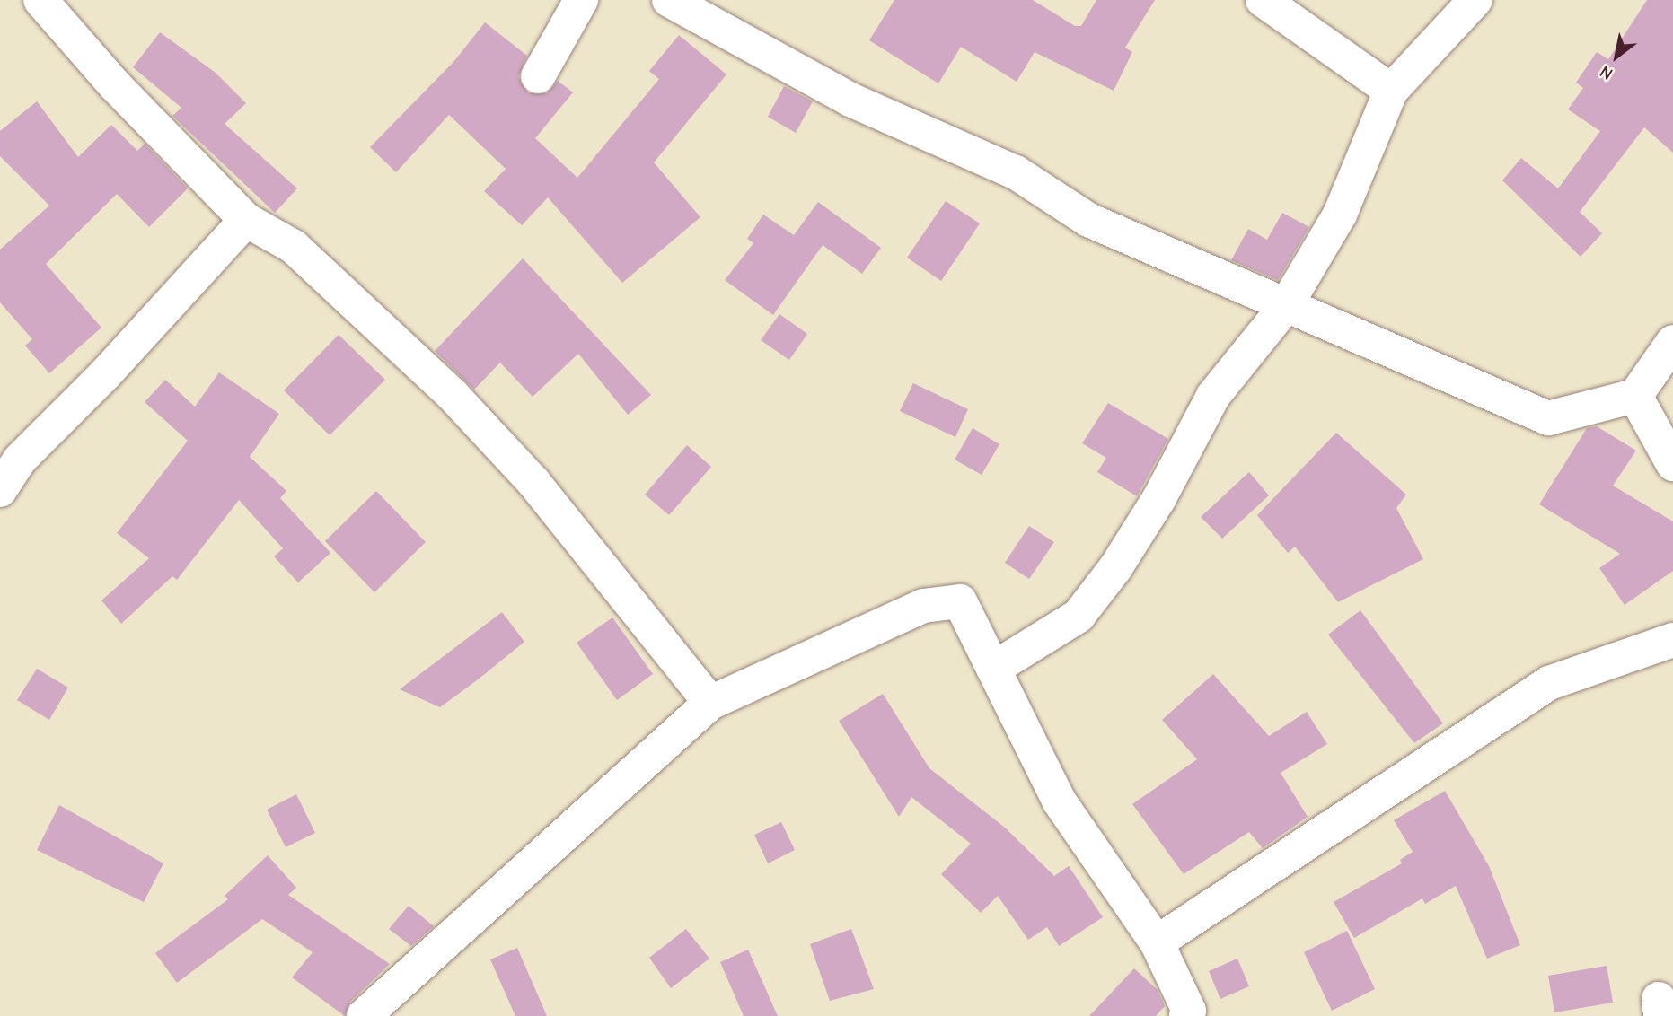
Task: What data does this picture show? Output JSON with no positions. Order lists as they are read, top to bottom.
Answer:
{
  "north": "bottom left"
}
